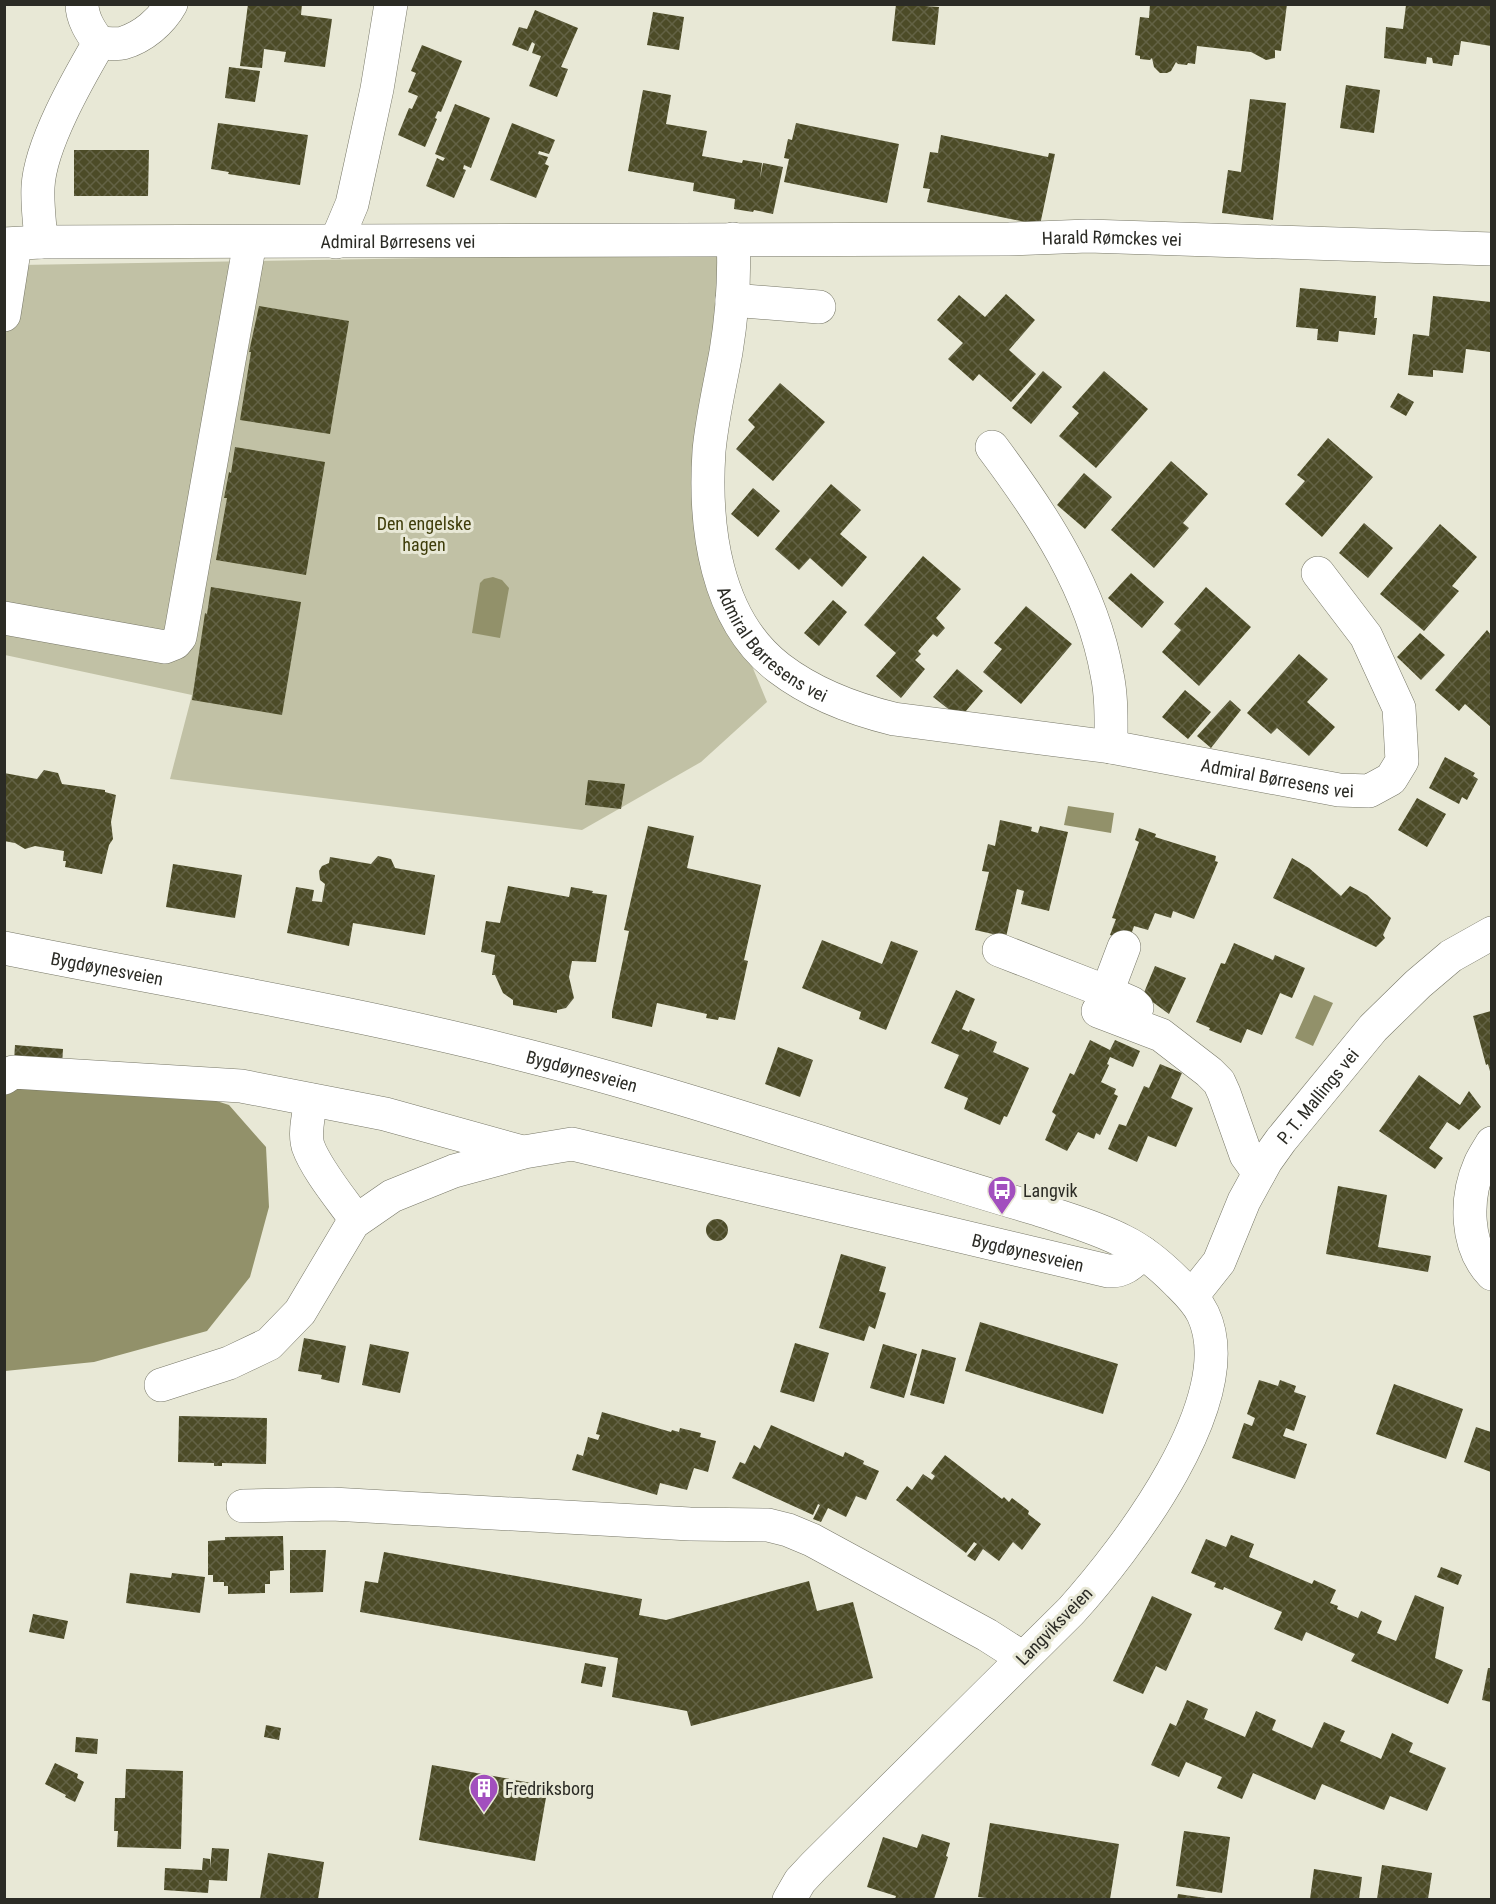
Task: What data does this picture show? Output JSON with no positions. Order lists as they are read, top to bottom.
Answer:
{
  "streets": {
    "street": [
      "Harald Rømckes vei",
      "Admiral Børresens vei",
      "Bygdøynesveien",
      "P. T. Mallings vei",
      "Langviksveien"
    ]
  },
  "crossings": [
    ["Harald Rømckes vei", "Admiral Børresens vei"],
    ["Bygdøynesveien", "P. T. Mallings vei"],
    ["Bygdøynesveien", "Langviksveien"],
    ["P. T. Mallings vei", "Langviksveien"]
  ],
  "parks": ["Den engelske hagen"],
  "places": {
    "bus stop": ["Langvik"],
    "building": ["Fredriksborg"]
  }
}
